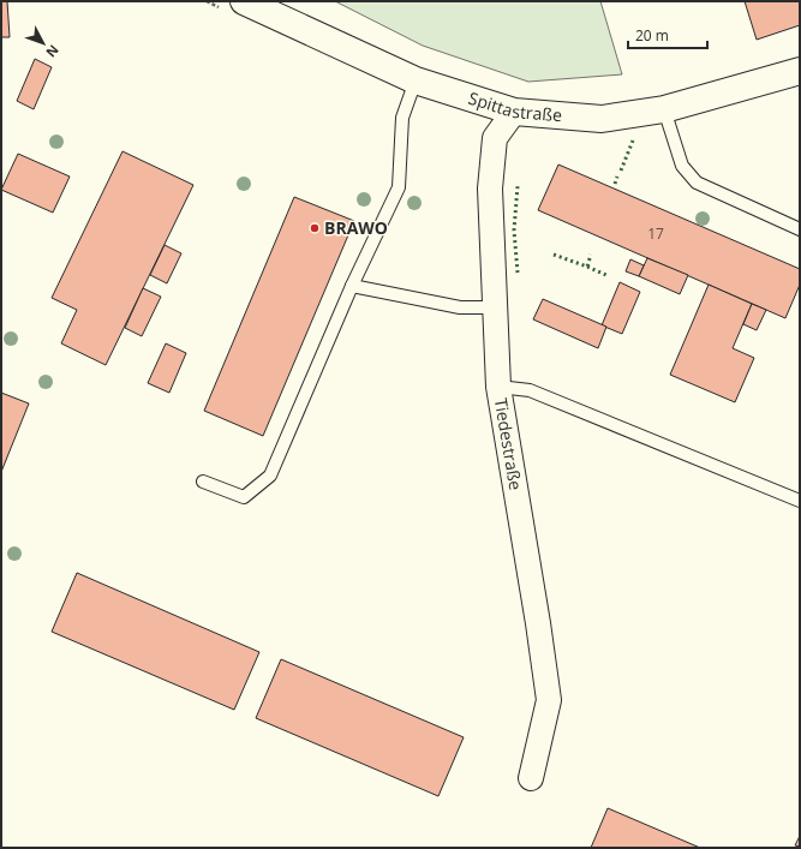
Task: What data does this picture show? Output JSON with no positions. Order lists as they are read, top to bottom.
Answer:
{
  "streets": {
    "street": ["Spittastraße", "Tiedestraße"]
  },
  "crossings": [
    ["Spittastraße", "Tiedestraße"]
  ],
  "places": ["BRAWO"],
  "house_numbers": ["17"],
  "scale_bar": "20 m",
  "north": "bottom right"
}
